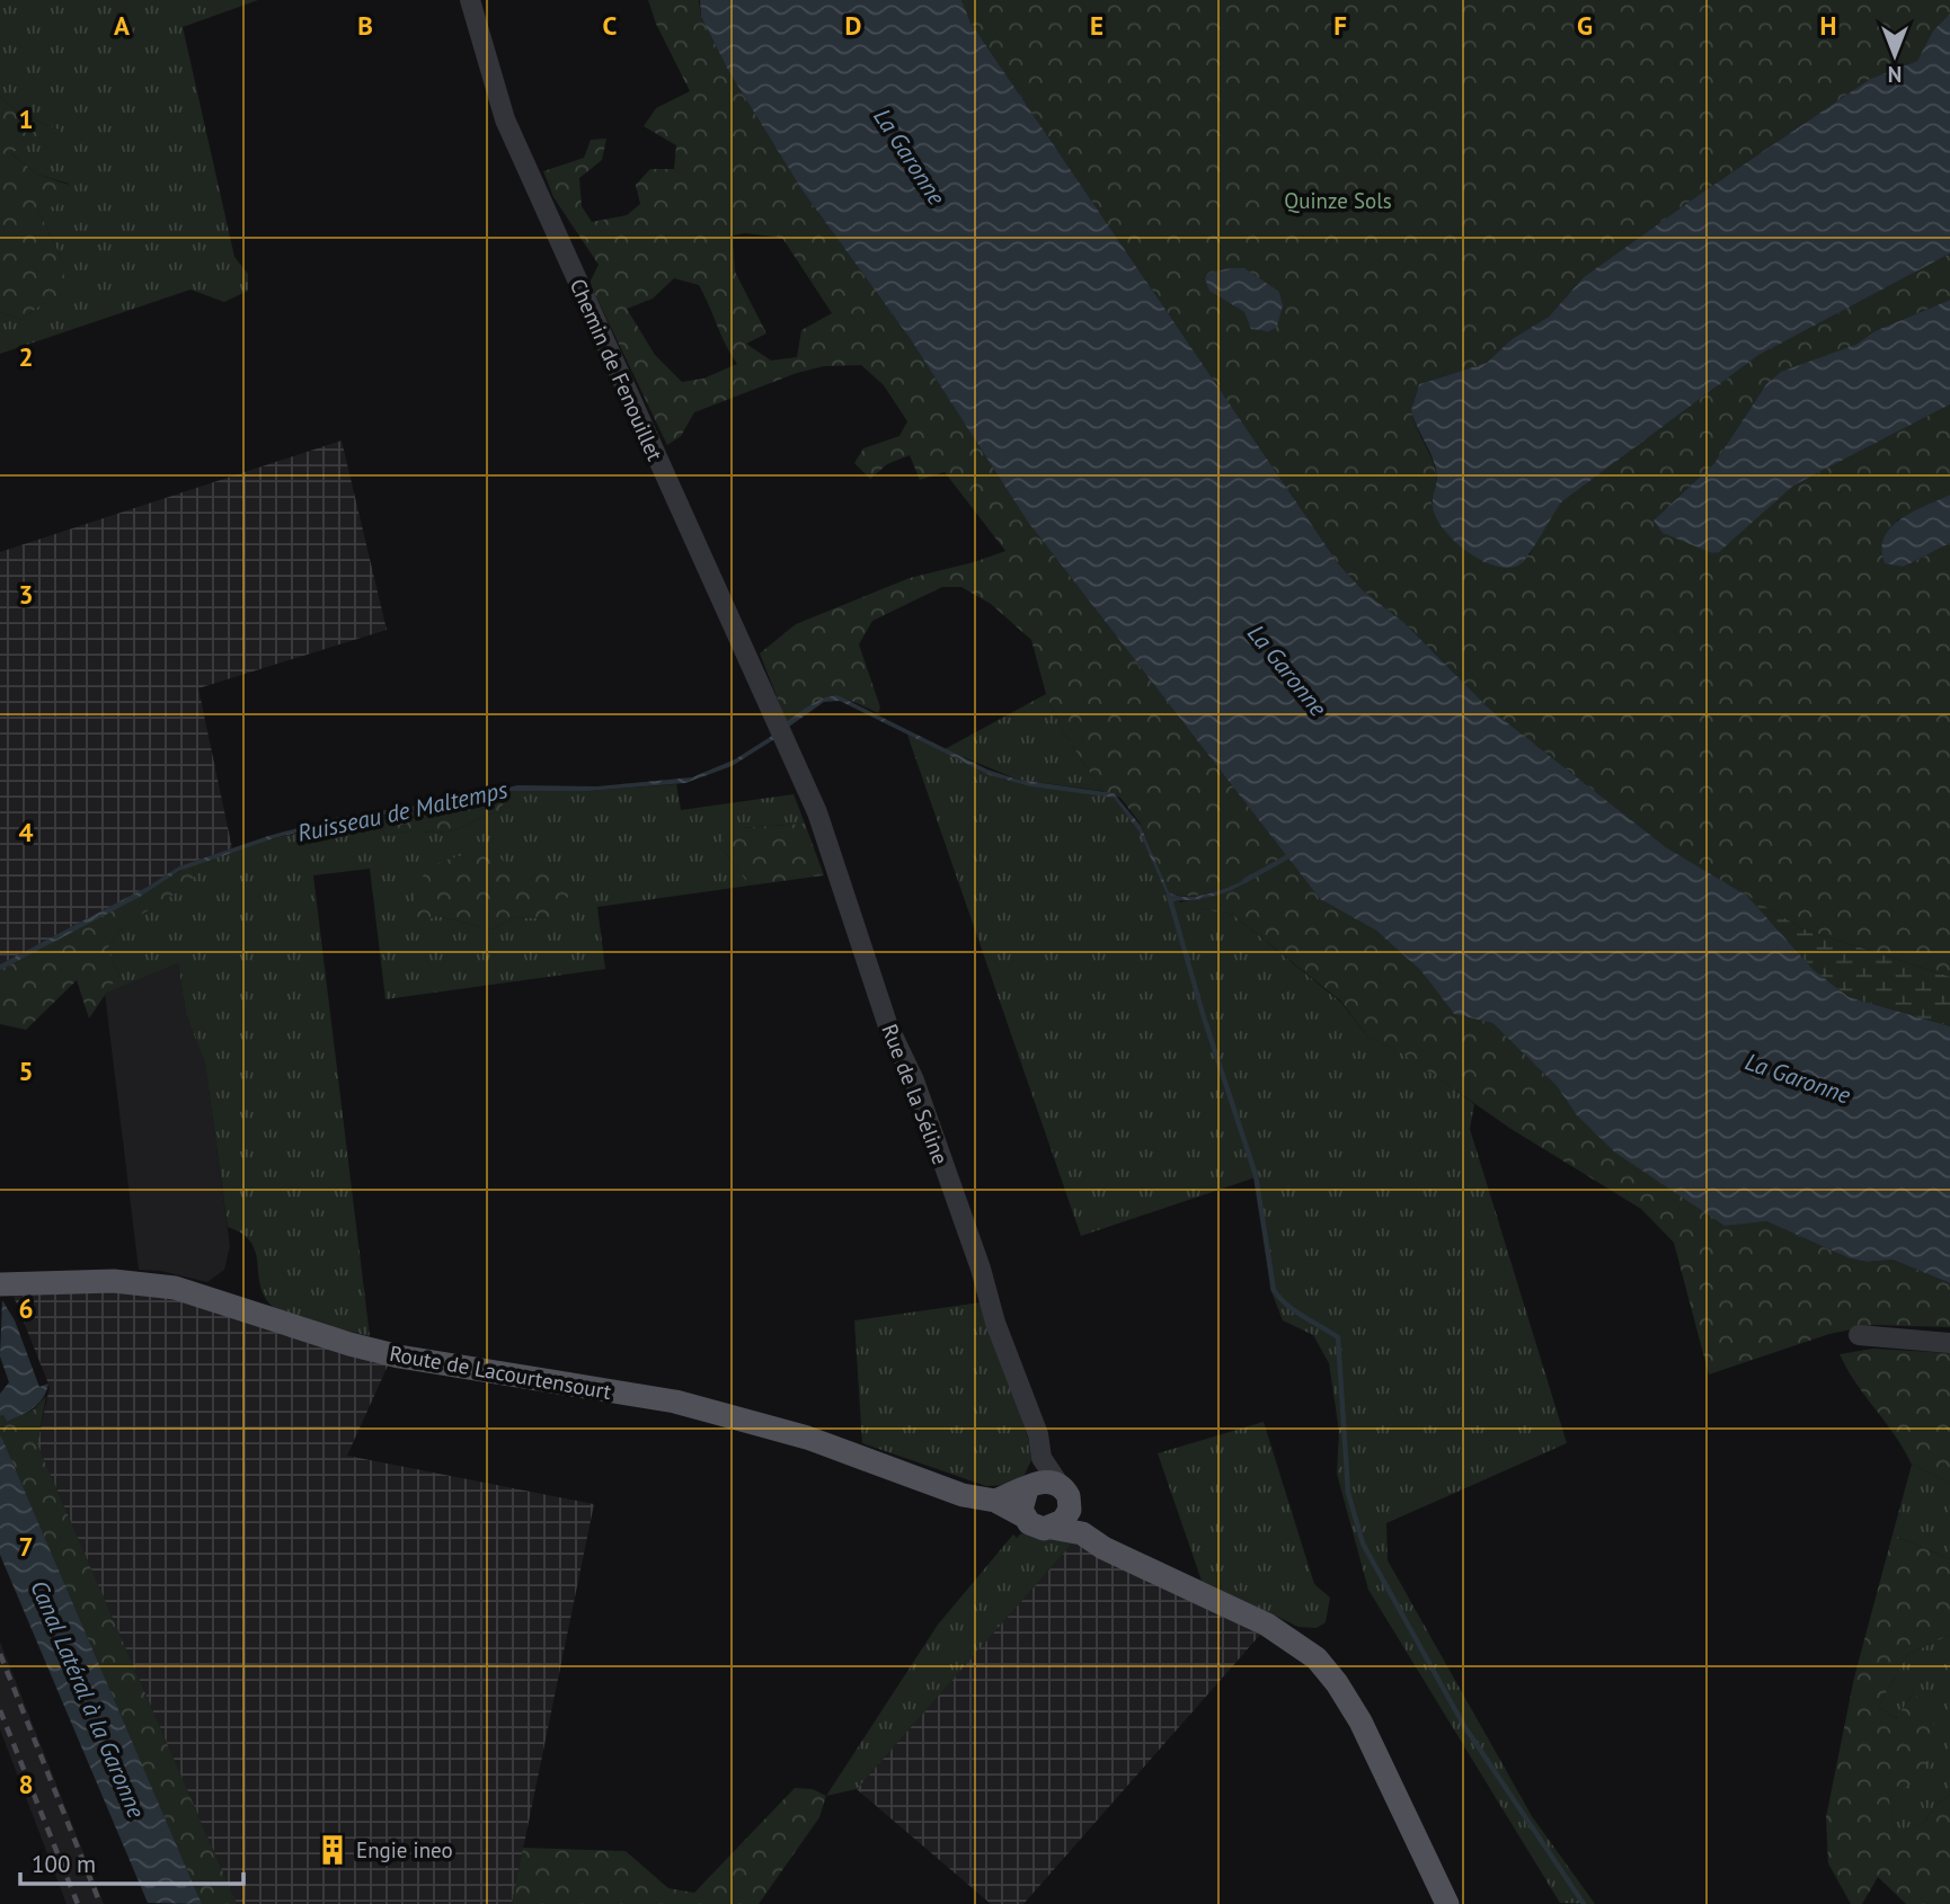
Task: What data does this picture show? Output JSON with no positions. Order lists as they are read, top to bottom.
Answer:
{
  "streets": {
    "main road": ["Route de Lacourtensourt"],
    "street": ["Chemin de Fenouillet", "Rue de la Séline"]
  },
  "crossings": [
    ["Chemin de Fenouillet", "Rue de la Séline"],
    ["Rue de la Séline", "Route de Lacourtensourt"]
  ],
  "water": ["La Garonne", "Ruisseau de Maltemps", "Canal Latéral à la Garonne"],
  "parks": ["Quinze Sols"],
  "places": {
    "building": ["Engie ineo"]
  },
  "scale_bar": "100 m",
  "north": "bottom",
  "grid": {
    "columns": [
      "A",
      "B",
      "C",
      "D",
      "E",
      "F",
      "G",
      "H"
    ],
    "rows": [
      "1",
      "2",
      "3",
      "4",
      "5",
      "6",
      "7",
      "8"
    ]
  }
}
